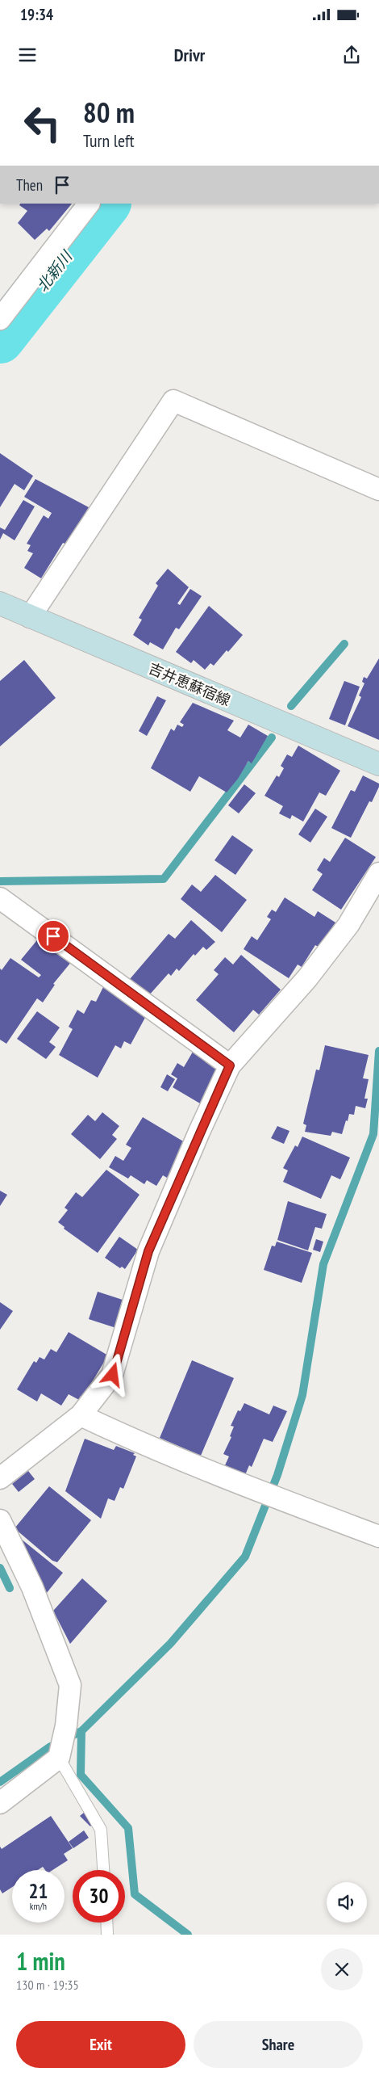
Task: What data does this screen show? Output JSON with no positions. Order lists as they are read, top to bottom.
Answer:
{
  "streets": {
    "main road": ["吉井恵蘇宿線"]
  },
  "water": ["北新川"],
  "page": {
    "status": "19:34",
    "header": "Drivr",
    "turn": ["80 m", "Turn left"],
    "then": "Then",
    "speed": "21 km/h",
    "limit": "30",
    "heading": ["1 min", "130 m · 19:35"],
    "buttons": ["Exit", "Share"]
  }
}
